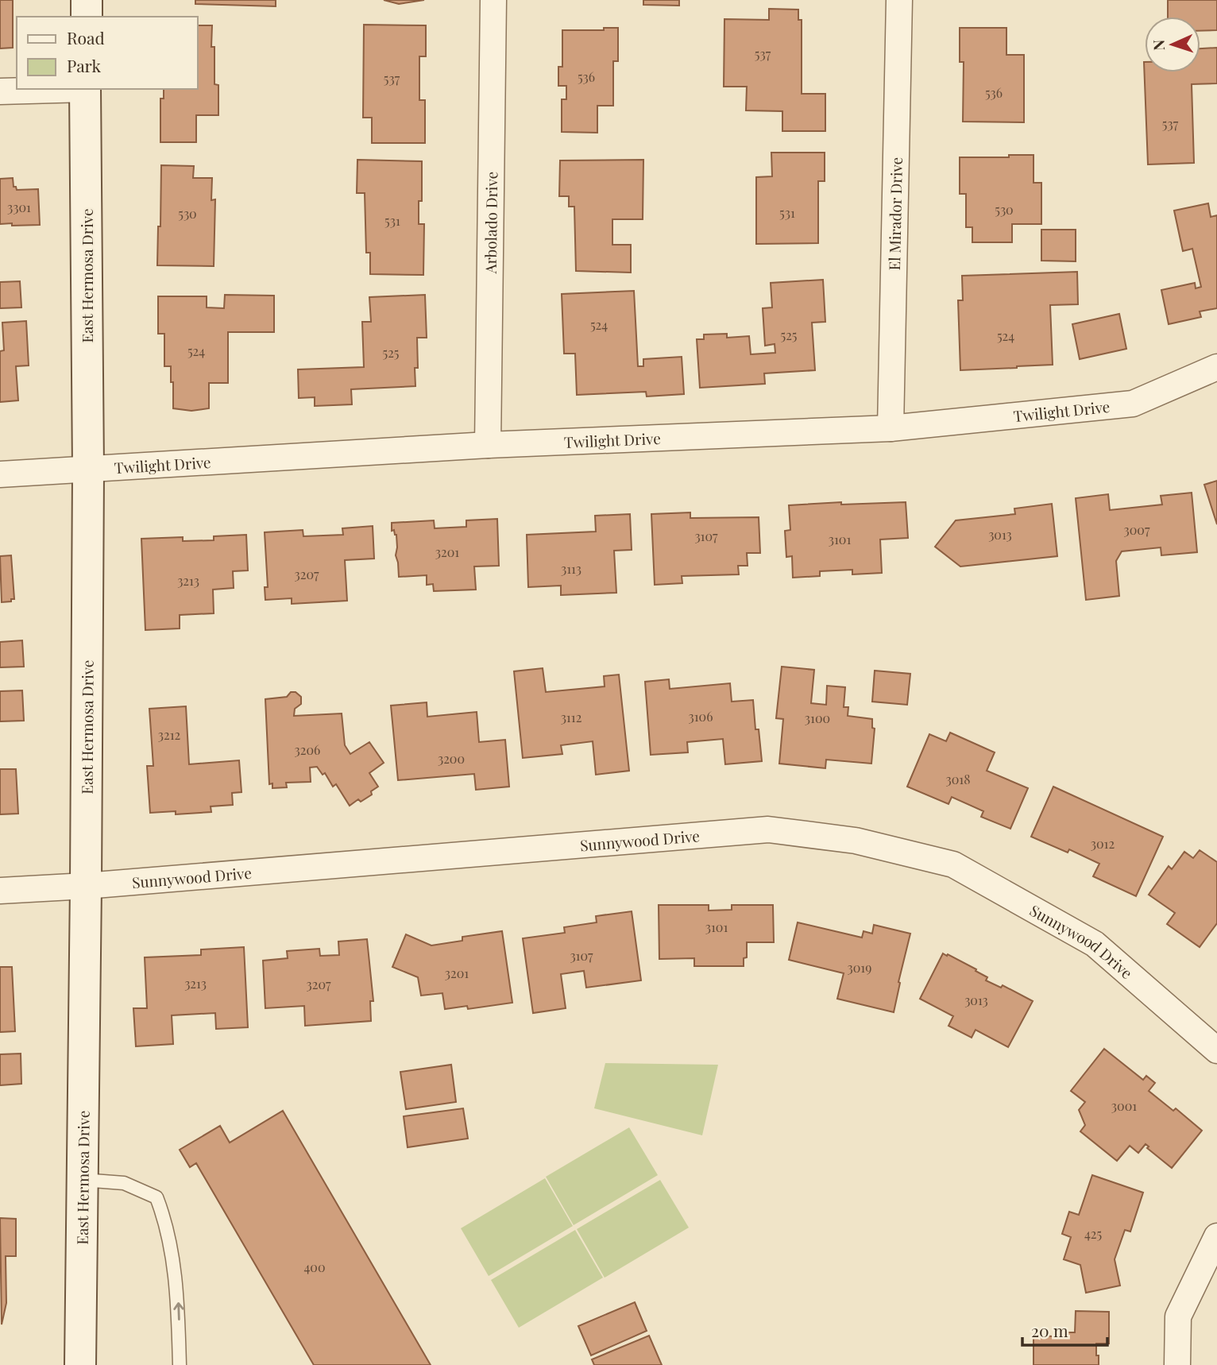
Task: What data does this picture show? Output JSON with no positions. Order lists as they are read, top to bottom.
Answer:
{
  "streets": {
    "street": [
      "El Mirador Drive",
      "Arbolado Drive",
      "East Hermosa Drive",
      "Twilight Drive",
      "Sunnywood Drive"
    ]
  },
  "crossings": [
    ["El Mirador Drive", "Twilight Drive"],
    ["Arbolado Drive", "Twilight Drive"],
    ["East Hermosa Drive", "Twilight Drive"],
    ["East Hermosa Drive", "Sunnywood Drive"]
  ],
  "house_numbers": [
    "537",
    "536",
    "537",
    "536",
    "537",
    "3301",
    "530",
    "531",
    "530",
    "531",
    "524",
    "525",
    "524",
    "524",
    "525",
    "3007",
    "3013",
    "3107",
    "3101",
    "3201",
    "3113",
    "3207",
    "3213",
    "3106",
    "3112",
    "3100",
    "3212",
    "3206",
    "3200",
    "3018",
    "3012",
    "3101",
    "3107",
    "3019",
    "3201",
    "3213",
    "3207",
    "3013",
    "3001",
    "425",
    "400"
  ],
  "legend": ["Road", "Park"],
  "scale_bar": "20 m",
  "north": "left"
}
